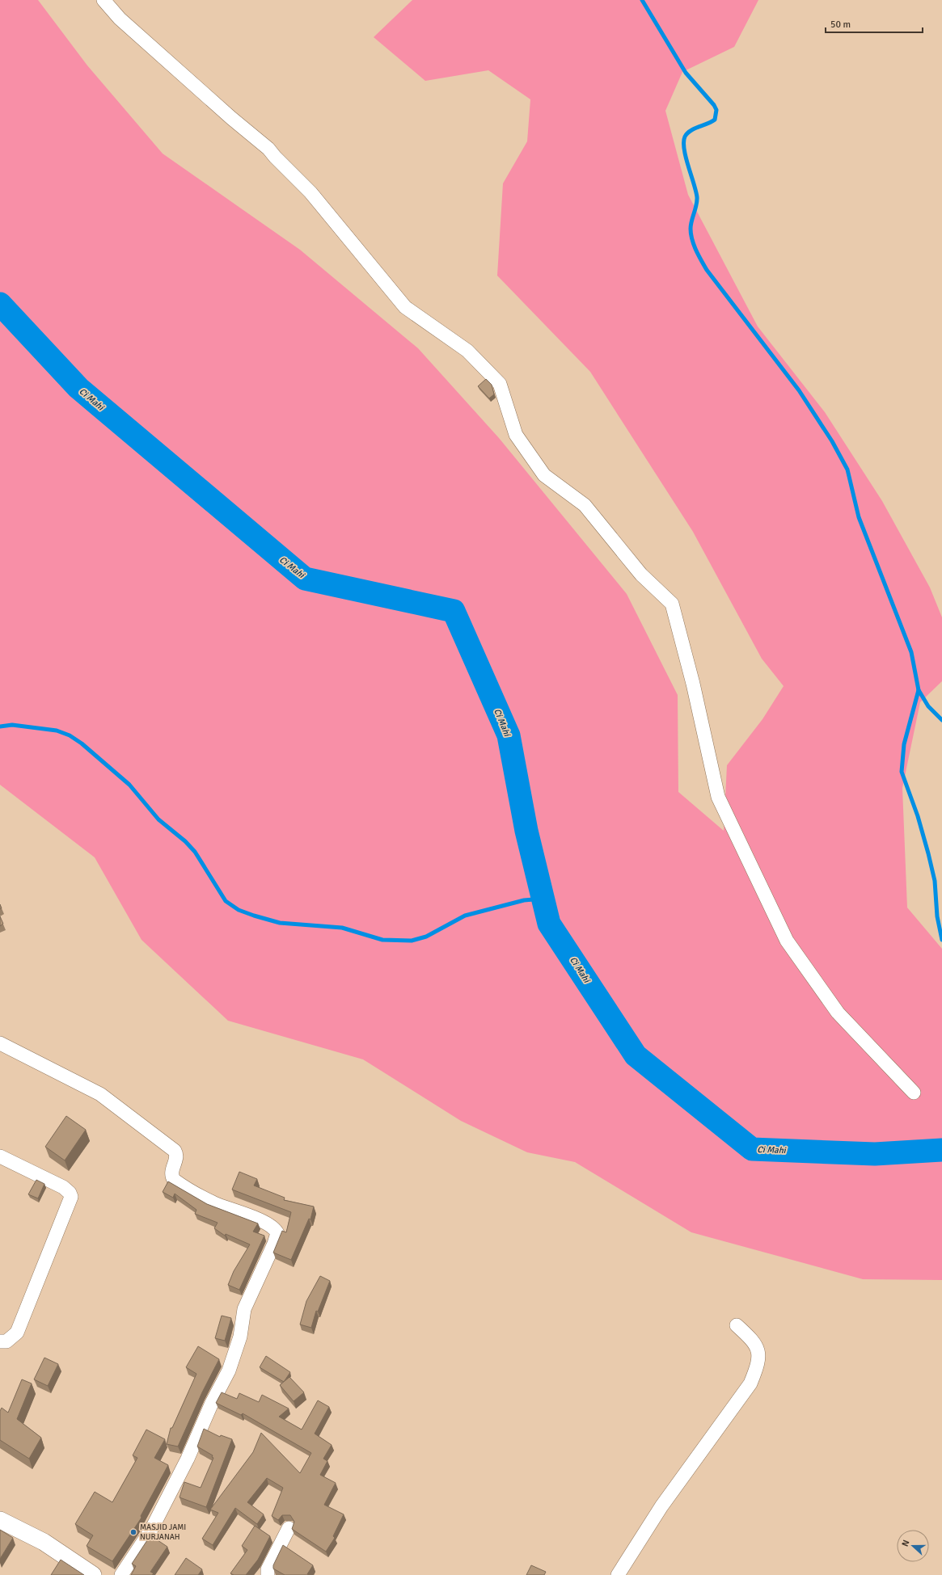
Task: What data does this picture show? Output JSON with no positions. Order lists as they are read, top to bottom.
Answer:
{
  "water": ["Ci Mahi"],
  "places": ["MASJID JAMI NURJANAH"],
  "scale_bar": "50 m",
  "north": "left"
}
